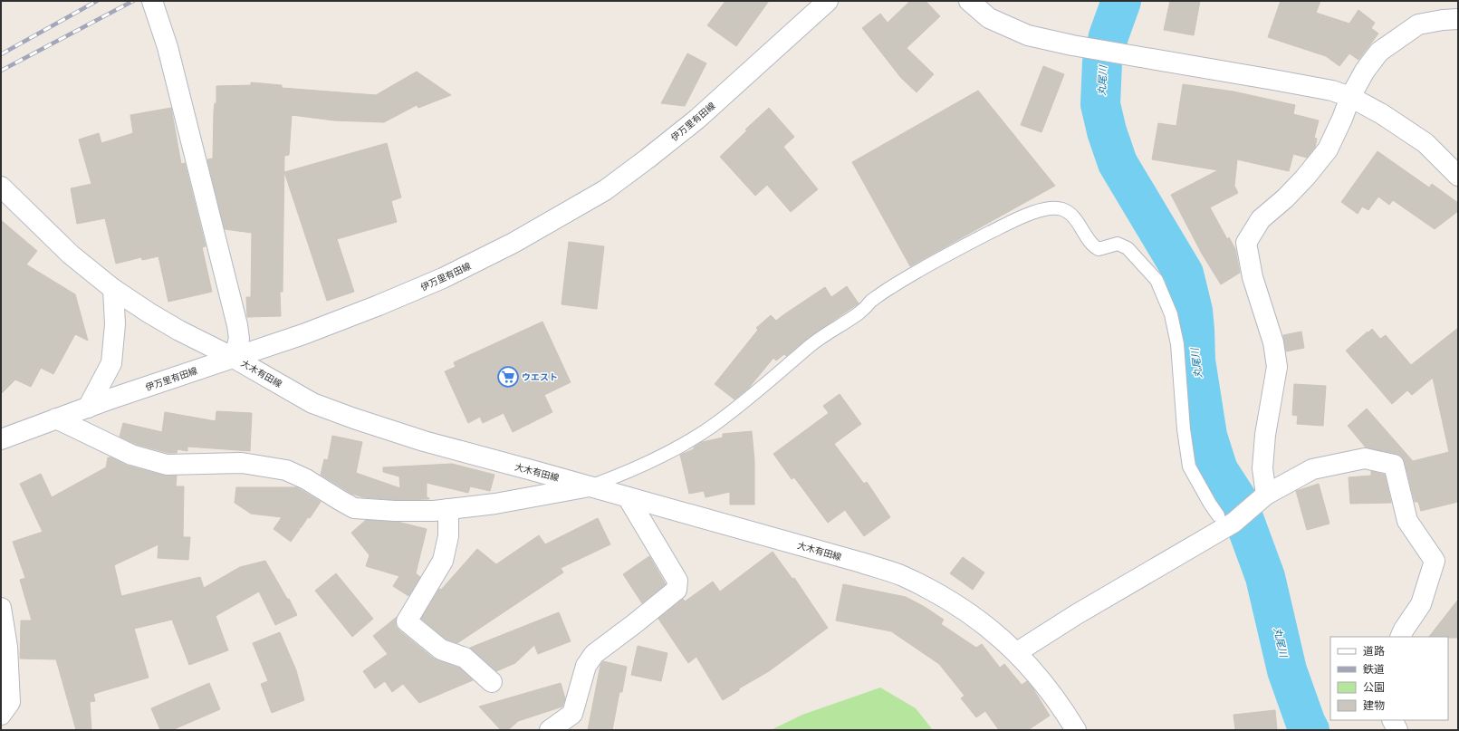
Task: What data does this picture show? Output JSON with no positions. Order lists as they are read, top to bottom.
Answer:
{
  "streets": {
    "street": ["伊万里有田線", "大木有田線"]
  },
  "crossings": [
    ["伊万里有田線", "大木有田線"]
  ],
  "water": ["丸尾川"],
  "places": {
    "supermarket": ["ウエスト"]
  },
  "legend": [
    "道路",
    "鉄道",
    "公園",
    "建物"
  ]
}
